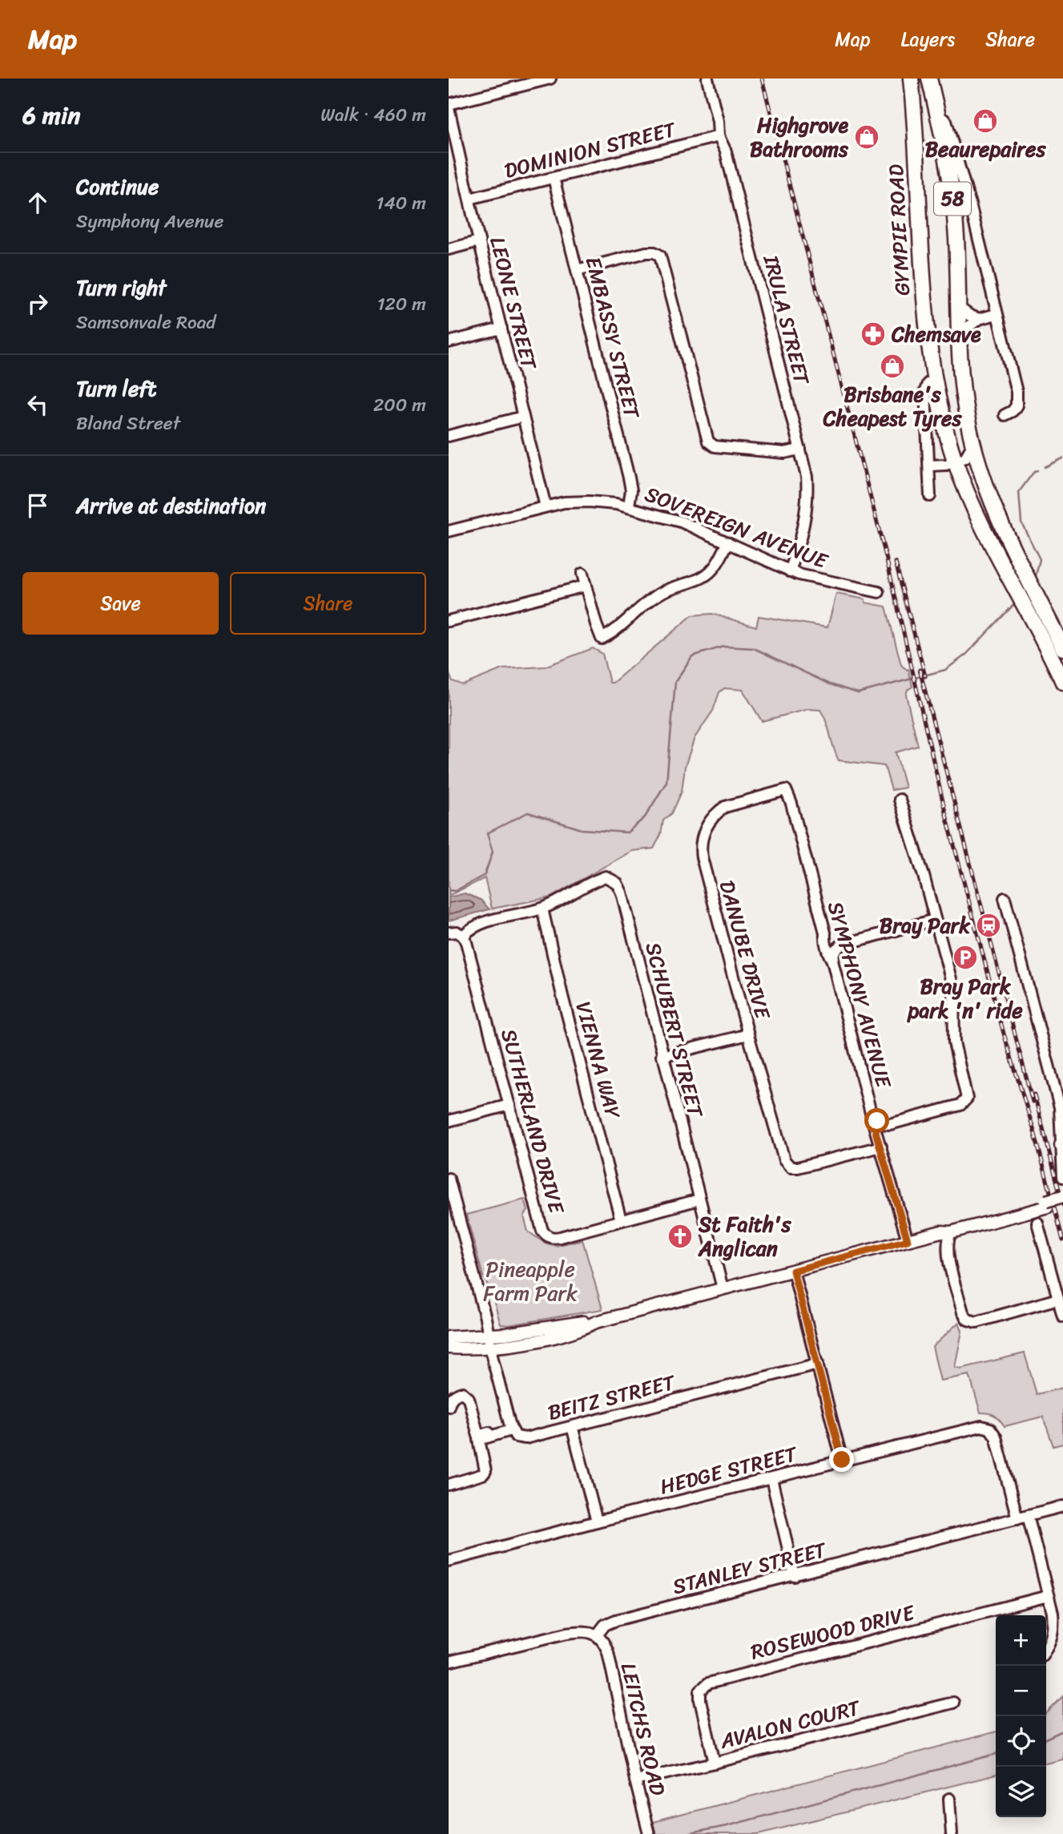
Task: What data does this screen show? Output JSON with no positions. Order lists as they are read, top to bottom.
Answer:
{
  "streets": {
    "highway": ["58", "GYMPIE ROAD"],
    "street": [
      "DOMINION STREET",
      "LEONE STREET",
      "IRULA STREET",
      "EMBASSY STREET",
      "SOVEREIGN AVENUE",
      "DANUBE DRIVE",
      "SYMPHONY AVENUE",
      "SCHUBERT STREET",
      "VIENNA WAY",
      "SUTHERLAND DRIVE",
      "BEITZ STREET",
      "HEDGE STREET",
      "STANLEY STREET",
      "ROSEWOOD DRIVE",
      "AVALON COURT",
      "LEITCHS ROAD"
    ]
  },
  "crossings": [
    ["DOMINION STREET", "LEONE STREET"],
    ["DOMINION STREET", "IRULA STREET"],
    ["DOMINION STREET", "EMBASSY STREET"],
    ["LEONE STREET", "SOVEREIGN AVENUE"],
    ["IRULA STREET", "SOVEREIGN AVENUE"],
    ["EMBASSY STREET", "SOVEREIGN AVENUE"],
    ["DANUBE DRIVE", "SYMPHONY AVENUE"],
    ["SCHUBERT STREET", "VIENNA WAY"],
    ["SCHUBERT STREET", "SUTHERLAND DRIVE"],
    ["VIENNA WAY", "SUTHERLAND DRIVE"],
    ["HEDGE STREET", "STANLEY STREET"],
    ["STANLEY STREET", "LEITCHS ROAD"],
    ["ROSEWOOD DRIVE", "AVALON COURT"],
    ["AVALON COURT", "LEITCHS ROAD"]
  ],
  "parks": ["Pineapple Farm Park"],
  "places": {
    "shop": ["Beaurepaires", "Highgrove Bathrooms", "Brisbane's Cheapest Tyres"],
    "pharmacy": ["Chemsave"],
    "station": ["Bray Park"],
    "parking": ["Bray Park park 'n' ride"],
    "church": ["St Faith's Anglican"]
  },
  "page": {
    "header": "Map",
    "nav": ["Map", "Layers", "Share"],
    "heading": ["6 min", "Walk · 460 m"],
    "list": [
      ["Continue", "Symphony Avenue", "140 m"],
      ["Turn right", "Samsonvale Road", "120 m"],
      ["Turn left", "Bland Street", "200 m"],
      "Arrive at destination"
    ],
    "buttons": ["Save", "Share"],
    "map_buttons": ["+", "−"]
  }
}
